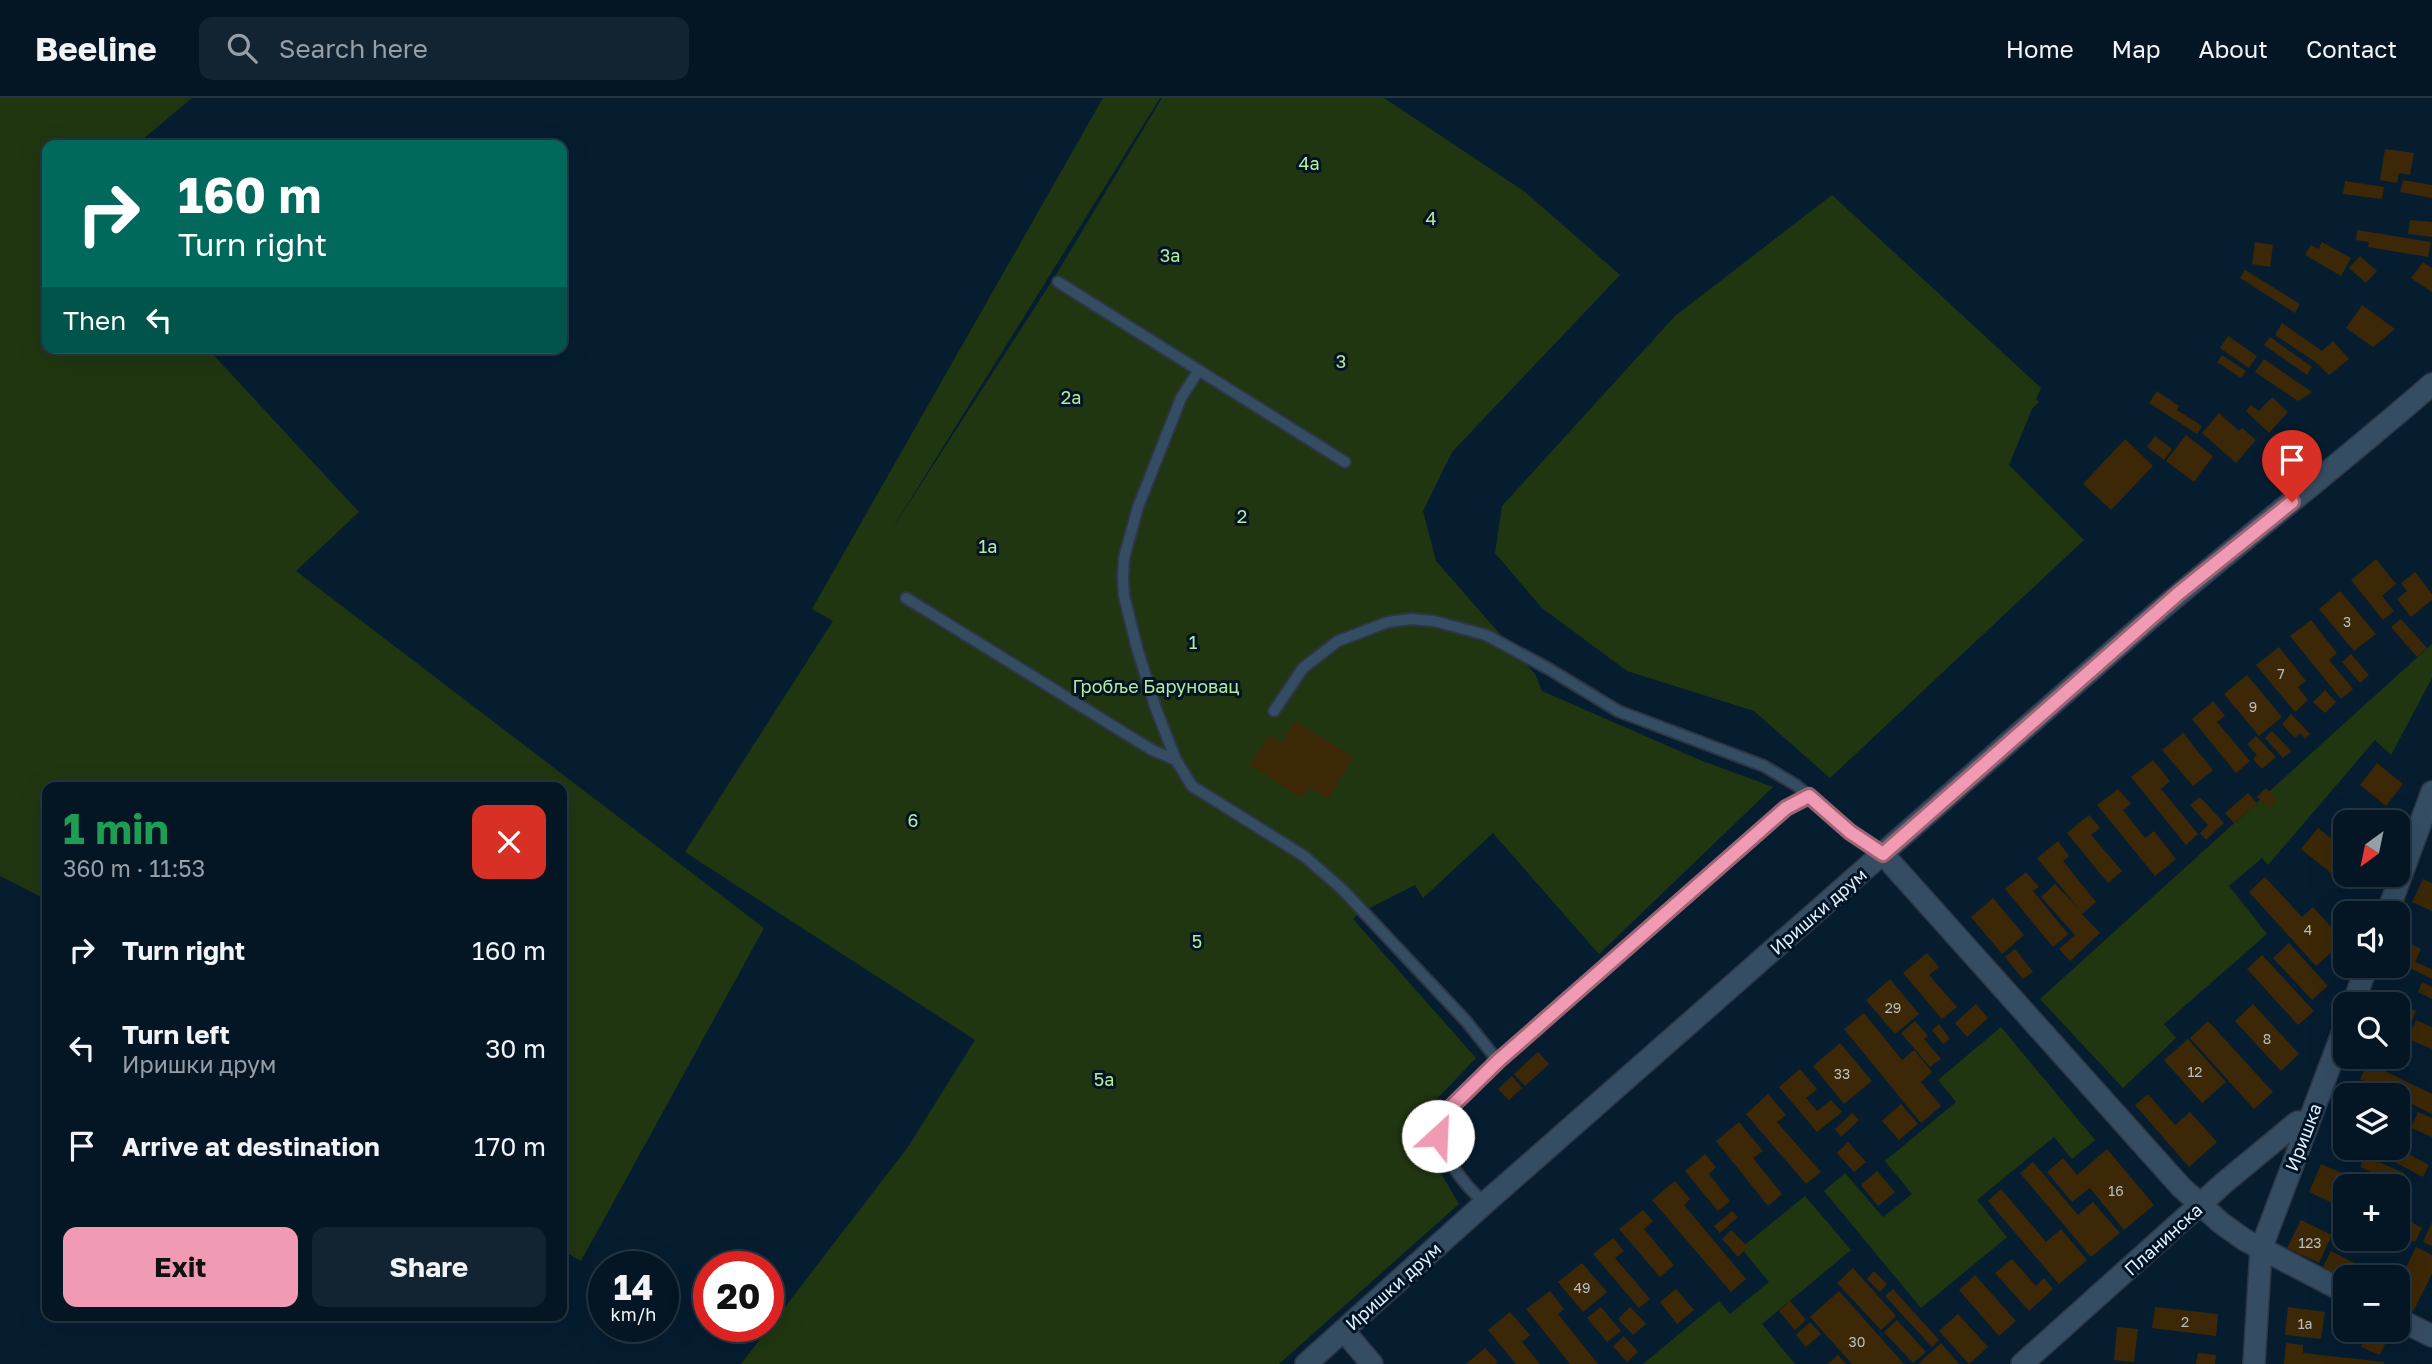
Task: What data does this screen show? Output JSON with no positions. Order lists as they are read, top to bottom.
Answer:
{
  "streets": {
    "street": ["Иришки друм", "Иришка", "Планинска"]
  },
  "crossings": [
    ["Иришка", "Планинска"]
  ],
  "parks": [
    "4a",
    "4",
    "3a",
    "3",
    "2a",
    "2",
    "1a",
    "1",
    "Гробље Баруновац",
    "6",
    "5",
    "5a"
  ],
  "house_numbers": [
    "3",
    "7",
    "9",
    "4",
    "29",
    "8",
    "12",
    "33",
    "16",
    "123",
    "49",
    "2",
    "1a",
    "30"
  ],
  "north": "bottom left",
  "page": {
    "header": "Beeline",
    "search": "Search here",
    "nav": [
      "Home",
      "Map",
      "About",
      "Contact"
    ],
    "turn": ["160 m", "Turn right"],
    "then": "Then",
    "heading": ["1 min", "360 m · 11:53"],
    "map_buttons": ["+", "−"],
    "list": [
      {
        "name": "Turn right",
        "value": "160 m"
      },
      {
        "name": "Turn left",
        "note": "Иришки друм",
        "value": "30 m"
      },
      {
        "name": "Arrive at destination",
        "value": "170 m"
      }
    ],
    "buttons": ["Exit", "Share"],
    "speed": "14 km/h",
    "limit": "20"
  }
}
